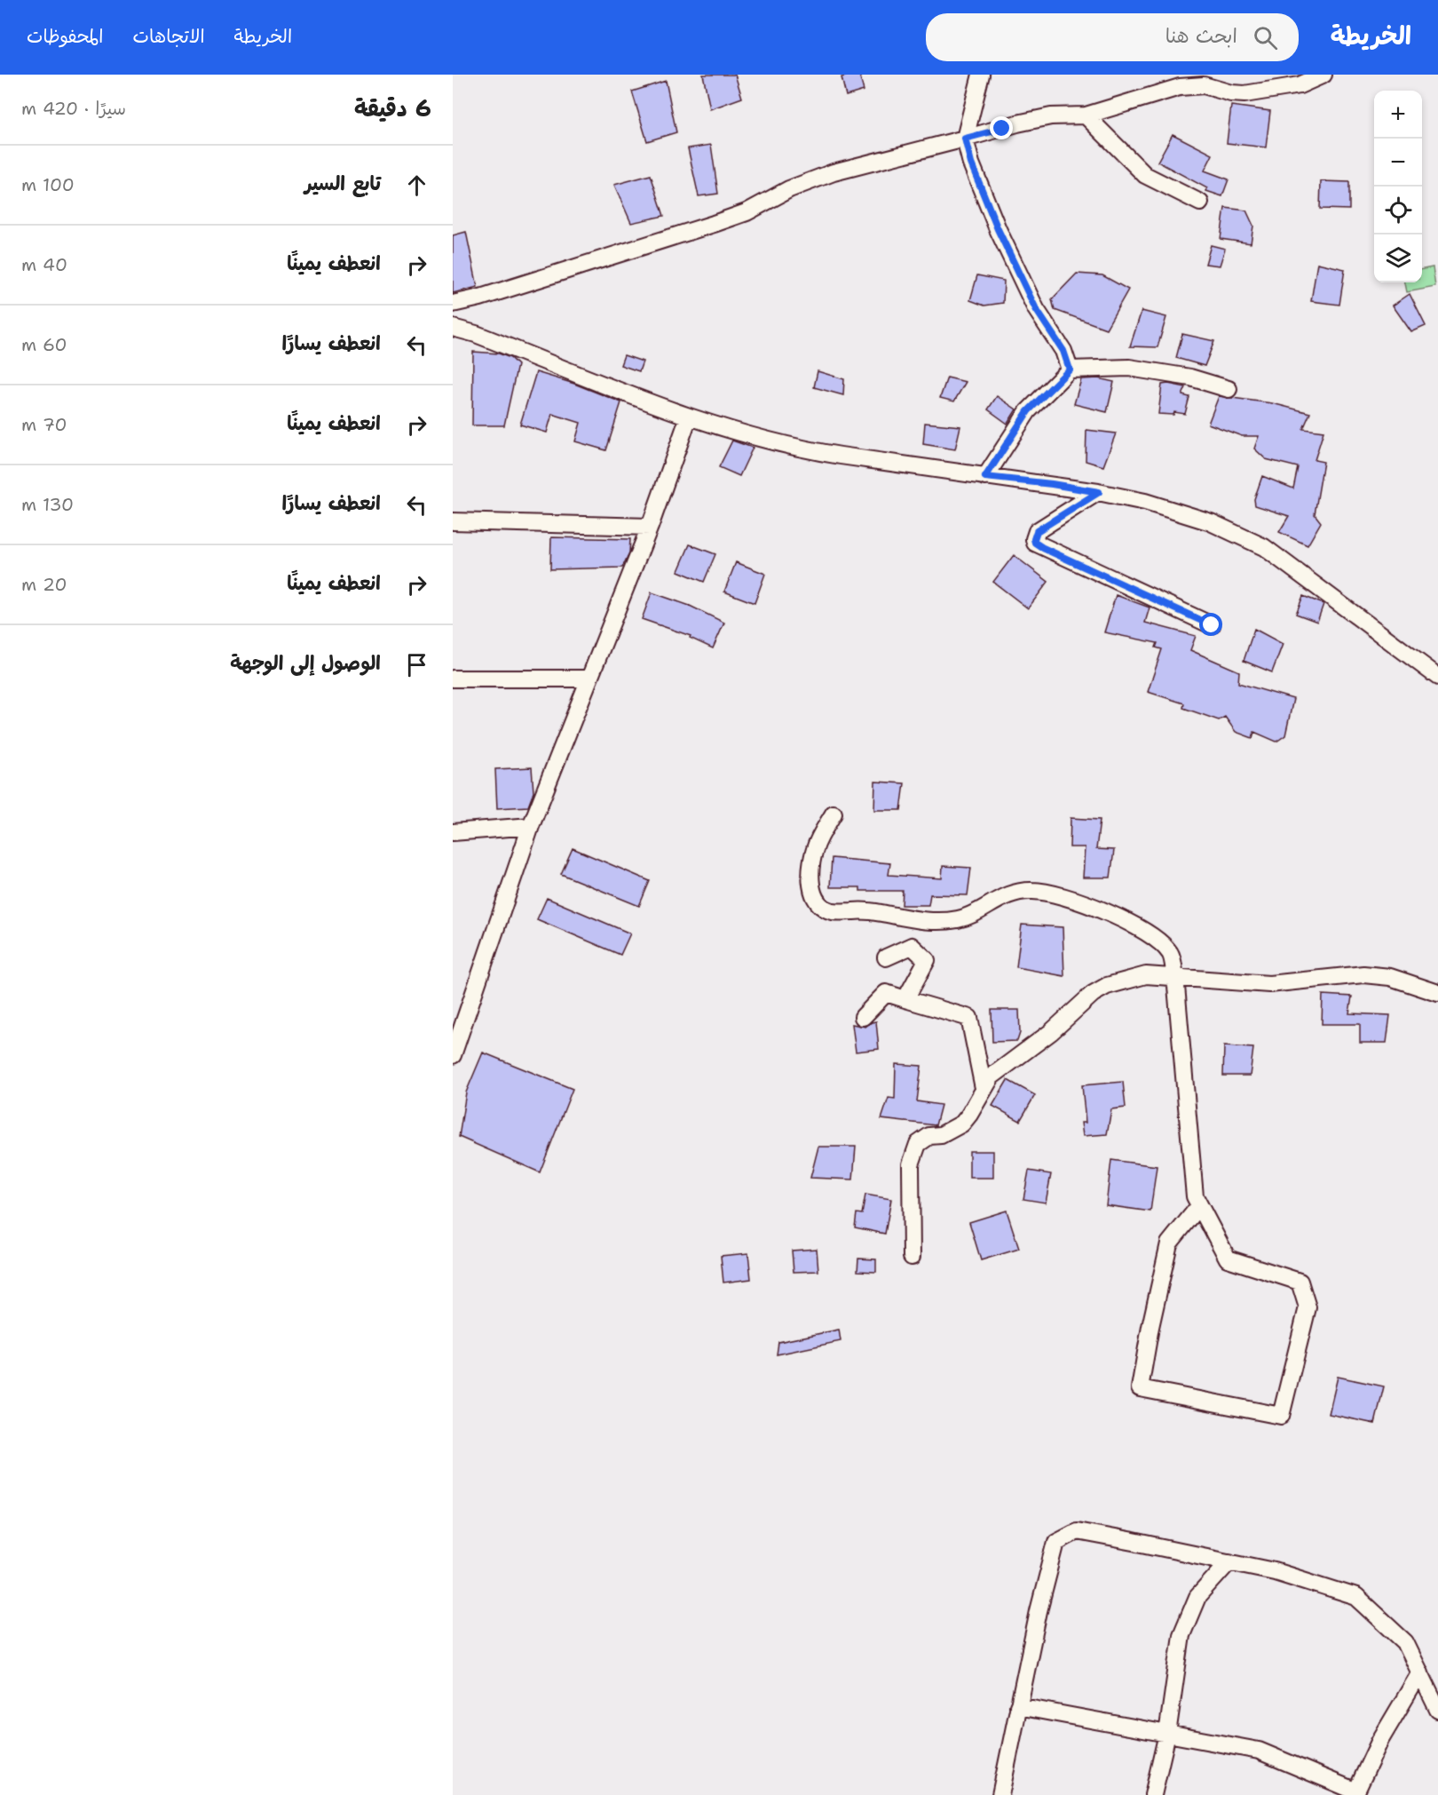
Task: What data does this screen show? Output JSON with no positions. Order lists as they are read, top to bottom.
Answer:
{
  "page": {
    "header": "الخريطة",
    "search": "ابحث هنا",
    "nav": ["الخريطة", "الاتجاهات", "المحفوظات"],
    "heading": ["6 دقيقة", "سيرًا · 420 m"],
    "map_buttons": ["+", "−"],
    "list": [
      ["تابع السير", "100 m"],
      ["انعطف يمينًا", "40 m"],
      ["انعطف يسارًا", "60 m"],
      ["انعطف يمينًا", "70 m"],
      ["انعطف يسارًا", "130 m"],
      ["انعطف يمينًا", "20 m"],
      "الوصول إلى الوجهة"
    ]
  }
}
